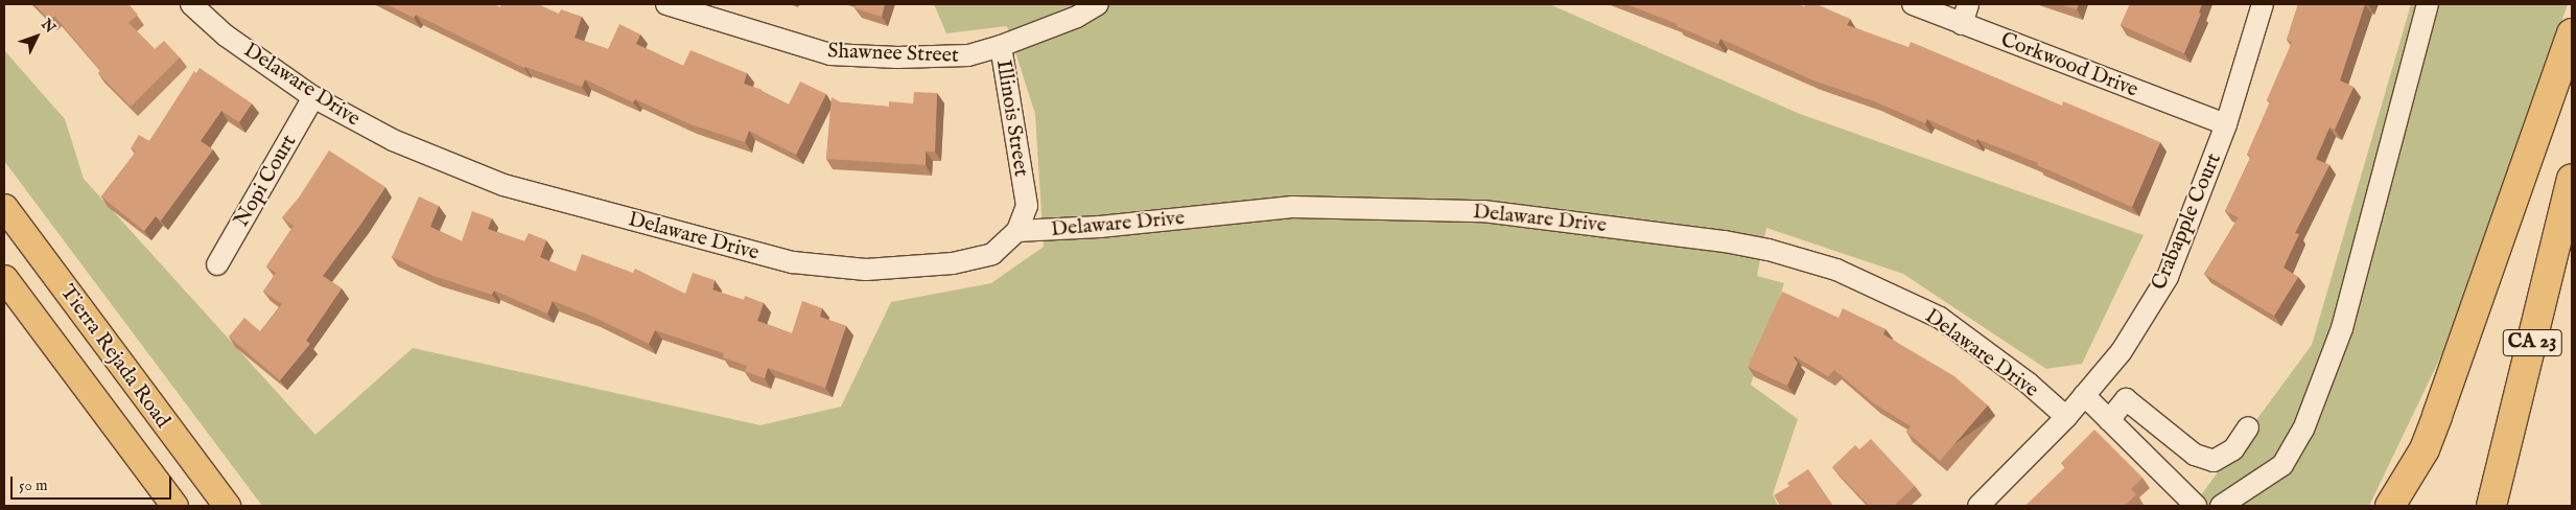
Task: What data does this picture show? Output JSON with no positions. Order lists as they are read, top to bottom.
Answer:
{
  "streets": {
    "highway": ["CA 23"],
    "main road": ["Tierra Rejada Road"],
    "street": [
      "Shawnee Street",
      "Corkwood Drive",
      "Delaware Drive",
      "Illinois Street",
      "Nopi Court",
      "Crabapple Court"
    ]
  },
  "crossings": [
    ["Shawnee Street", "Illinois Street"],
    ["Corkwood Drive", "Crabapple Court"],
    ["Delaware Drive", "Illinois Street"],
    ["Delaware Drive", "Nopi Court"],
    ["Delaware Drive", "Crabapple Court"]
  ],
  "scale_bar": "50 m",
  "north": "top right"
}
